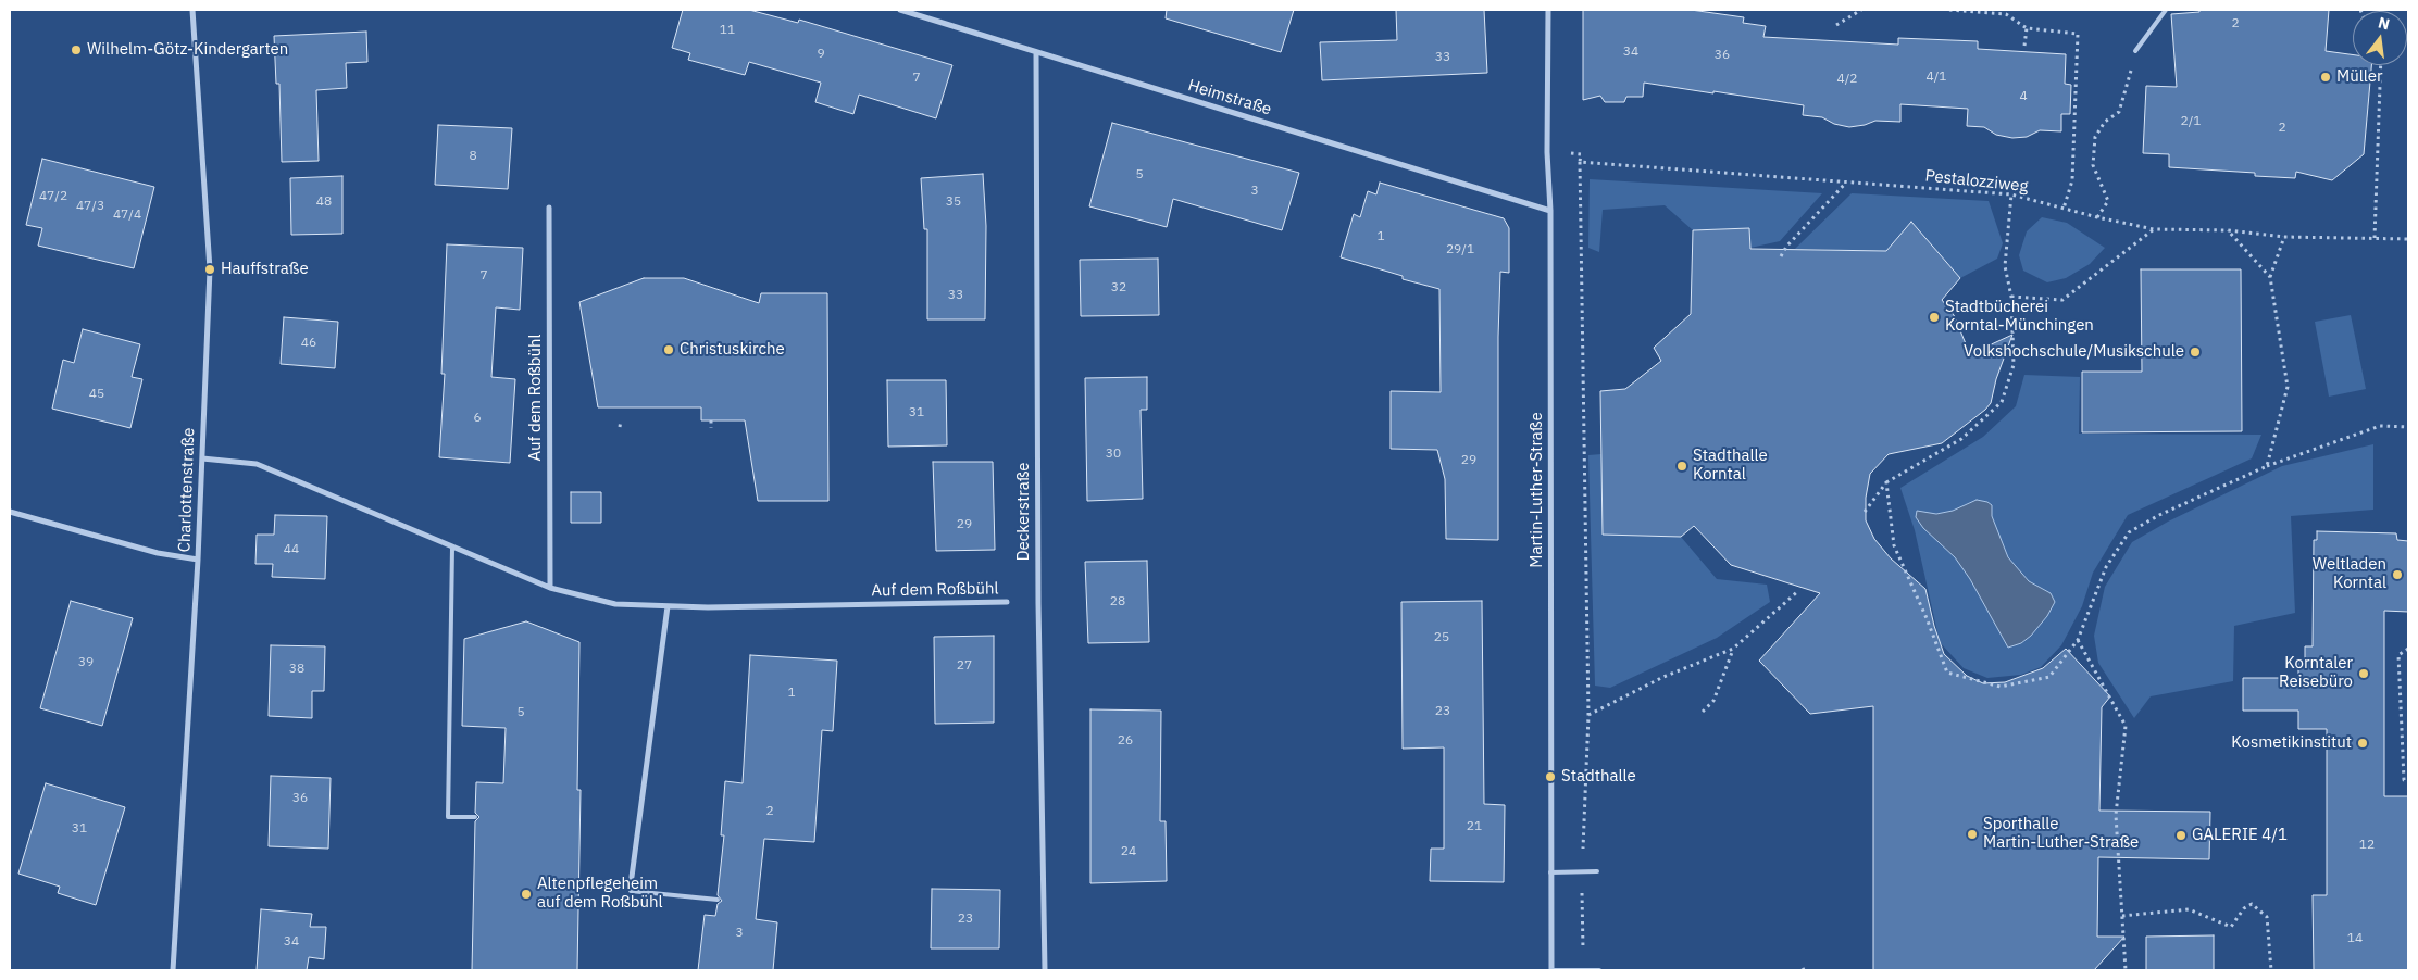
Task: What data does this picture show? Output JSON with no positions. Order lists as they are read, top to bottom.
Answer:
{
  "streets": {
    "street": [
      "Heimstraße",
      "Auf dem Roßbühl",
      "Charlottenstraße",
      "Martin-Luther-Straße",
      "Deckerstraße"
    ],
    "path": ["Pestalozziweg"]
  },
  "crossings": [
    ["Heimstraße", "Martin-Luther-Straße"],
    ["Heimstraße", "Deckerstraße"],
    ["Pestalozziweg", "Martin-Luther-Straße"],
    ["Auf dem Roßbühl", "Charlottenstraße"]
  ],
  "places": [
    "Wilhelm-Götz-Kindergarten",
    "Müller",
    "Hauffstraße",
    "Stadtbücherei Korntal-Münchingen",
    "Christuskirche",
    "Volkshochschule/Musikschule",
    "Stadthalle Korntal",
    "Weltladen Korntal",
    "Korntaler Reisebüro",
    "Kosmetikinstitut",
    "Stadthalle",
    "Sporthalle Martin-Luther-Straße",
    "GALERIE 4/1",
    "Altenpflegeheim auf dem Roßbühl"
  ],
  "house_numbers": [
    "2",
    "11",
    "34",
    "9",
    "36",
    "33",
    "4/1",
    "7",
    "4/2",
    "4",
    "2/1",
    "2",
    "8",
    "5",
    "3",
    "47/2",
    "48",
    "35",
    "47/3",
    "47/4",
    "1",
    "29/1",
    "7",
    "32",
    "33",
    "46",
    "45",
    "31",
    "6",
    "30",
    "29",
    "29",
    "44",
    "28",
    "25",
    "39",
    "27",
    "38",
    "1",
    "23",
    "5",
    "26",
    "36",
    "2",
    "21",
    "31",
    "12",
    "24",
    "23",
    "3",
    "14",
    "34"
  ],
  "north": "top"
}
